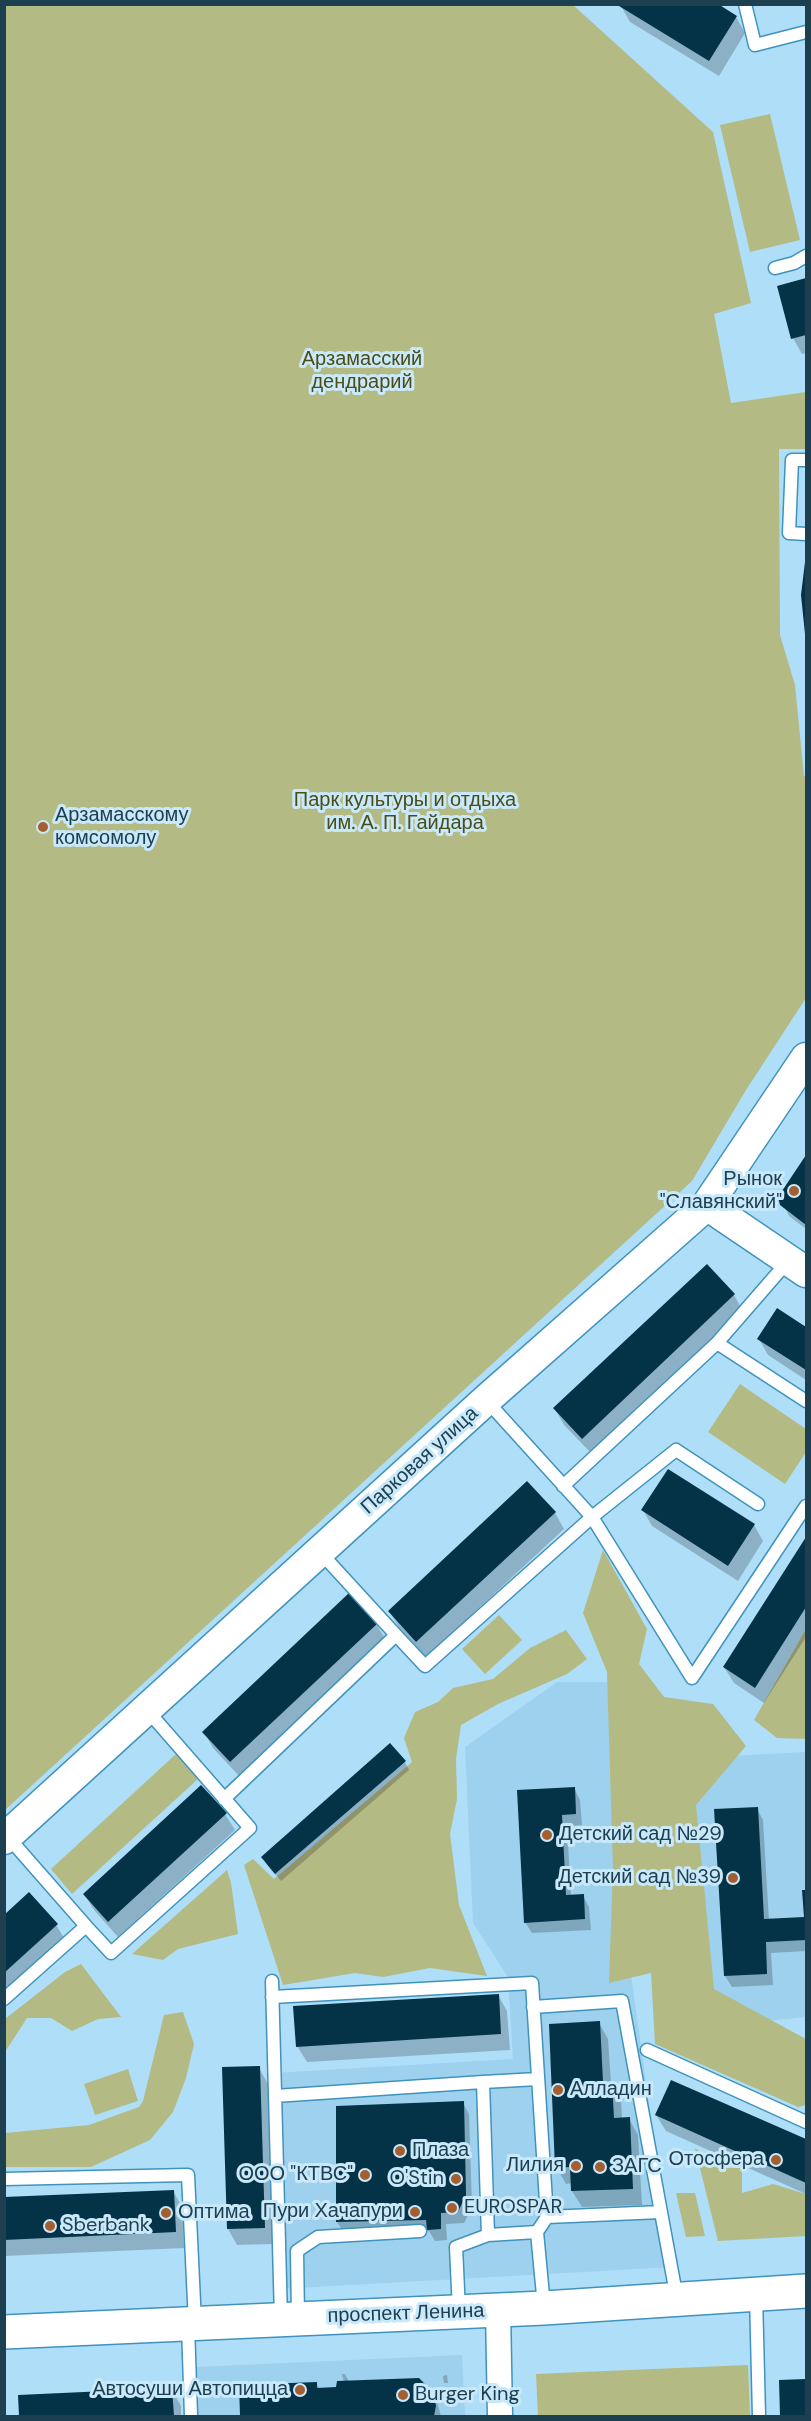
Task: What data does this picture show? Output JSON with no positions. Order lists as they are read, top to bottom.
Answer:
{
  "streets": {
    "main road": ["проспект Ленина"],
    "street": ["Парковая улица"]
  },
  "parks": ["Арзамасский дендрарий", "Парк культуры и отдыха им. А. П. Гайдара"],
  "places": [
    "Арзамасскому комсомолу",
    "Рынок \"Славянский\"",
    "Детский сад №29",
    "Детский сад №39",
    "Алладин",
    "Плаза",
    "Отосфера",
    "Лилия",
    "ЗАГС",
    "ООО \"КТВС\"",
    "O'Stin",
    "EUROSPAR",
    "Пури Хачапури",
    "Оптима",
    "Sberbank",
    "Автосуши Автопицца",
    "Burger King"
  ]
}
